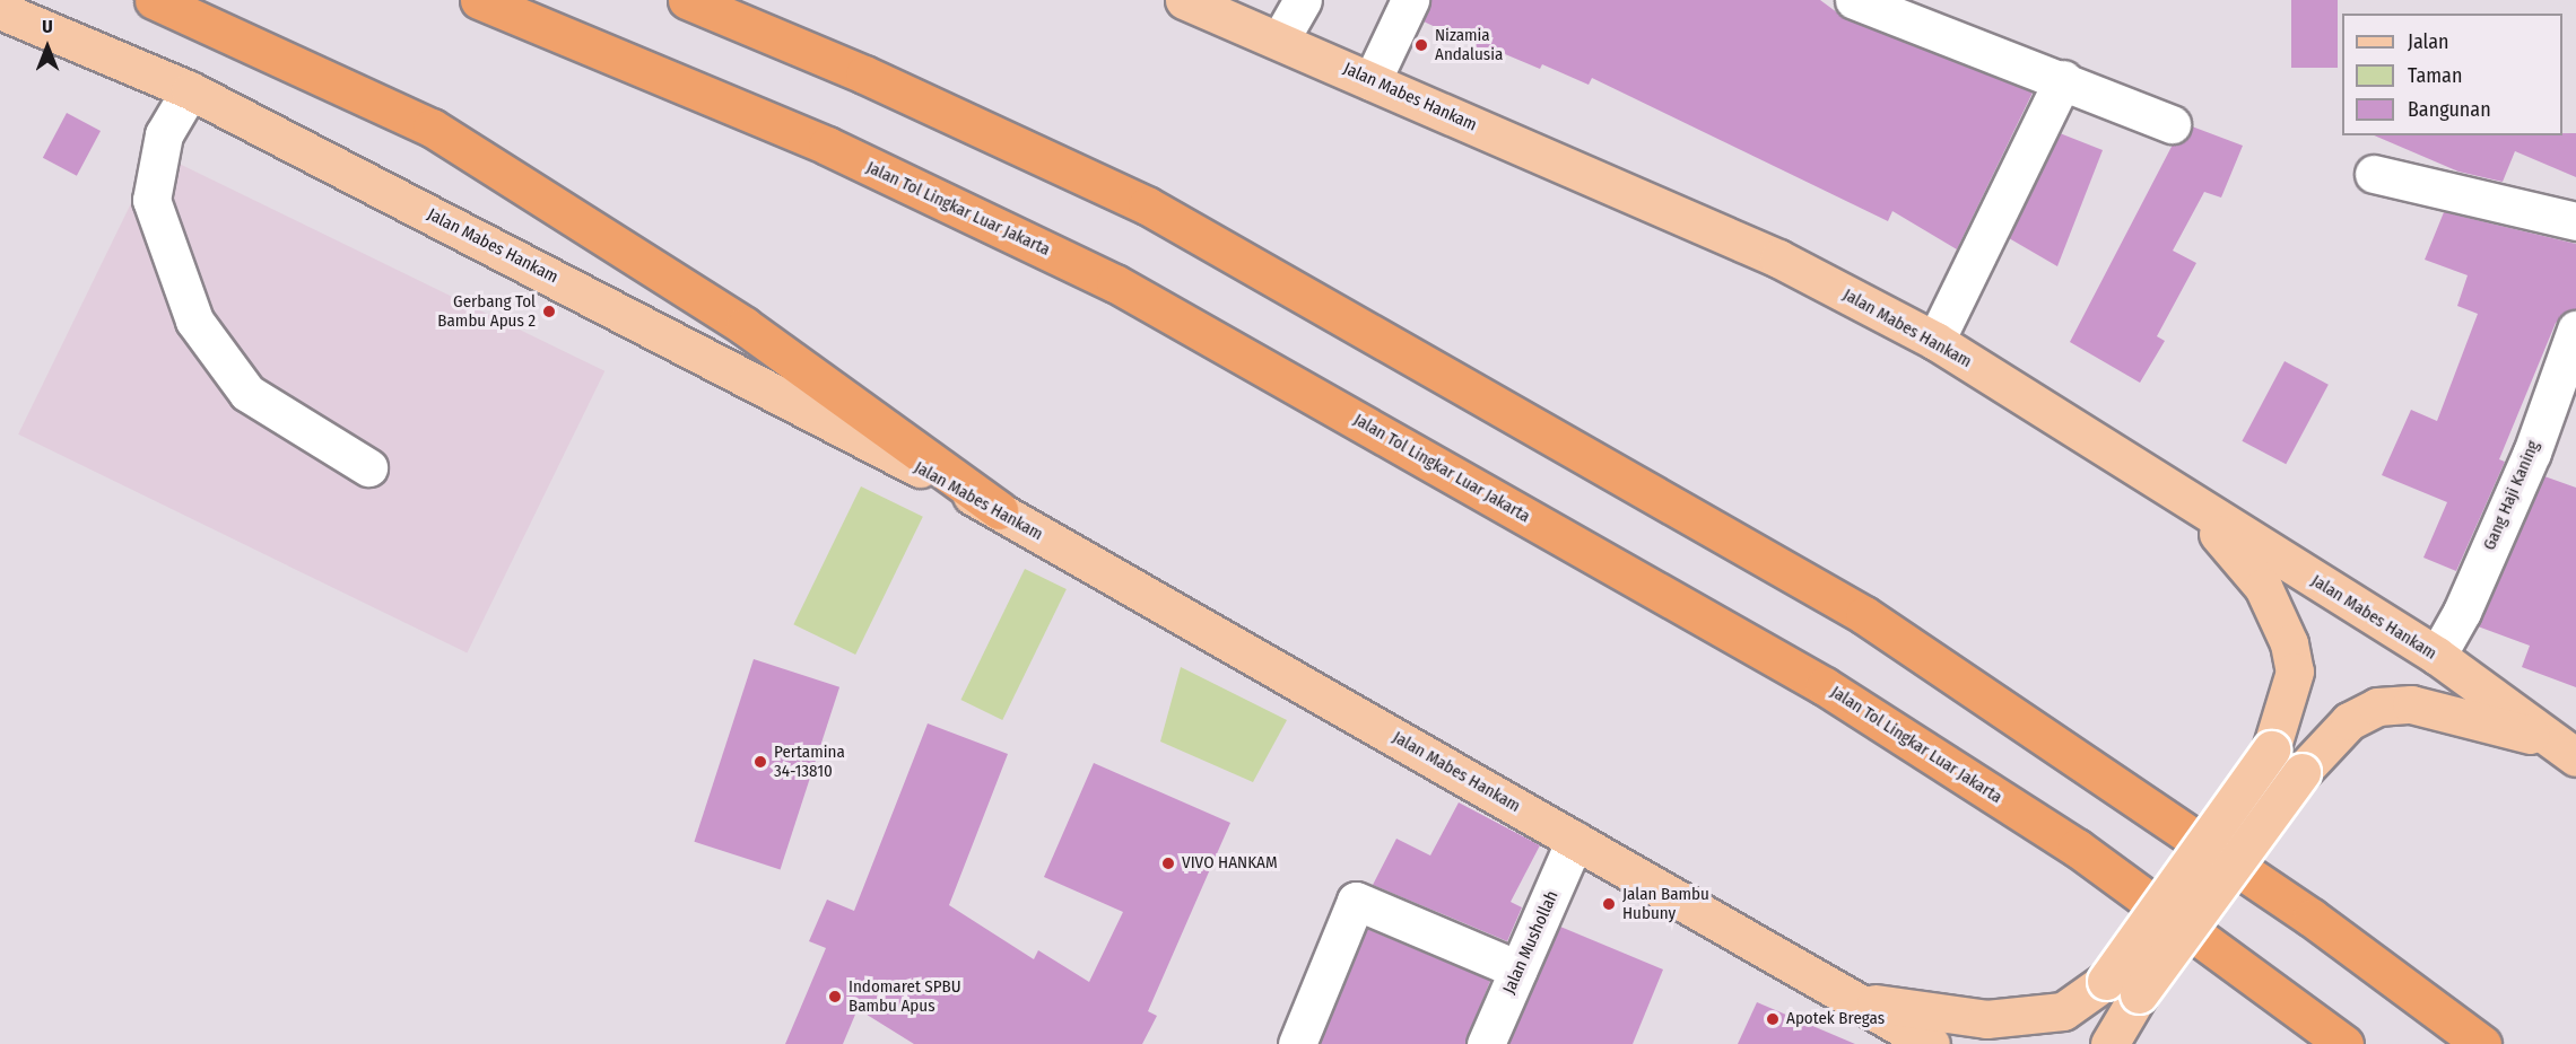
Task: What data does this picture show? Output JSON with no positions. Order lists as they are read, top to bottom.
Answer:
{
  "streets": {
    "highway": ["Jalan Tol Lingkar Luar Jakarta"],
    "main road": ["Jalan Mabes Hankam"],
    "street": ["Gang Haji Kaning", "Jalan Mushollah"]
  },
  "crossings": [
    ["Jalan Mabes Hankam", "Gang Haji Kaning"],
    ["Jalan Mabes Hankam", "Jalan Mushollah"]
  ],
  "places": [
    "Nizamia Andalusia",
    "Gerbang Tol Bambu Apus 2",
    "Pertamina 34-13810",
    "VIVO HANKAM",
    "Jalan Bambu Hubuny",
    "Indomaret SPBU Bambu Apus",
    "Apotek Bregas"
  ],
  "legend": ["Jalan", "Taman", "Bangunan"],
  "north": "top"
}
